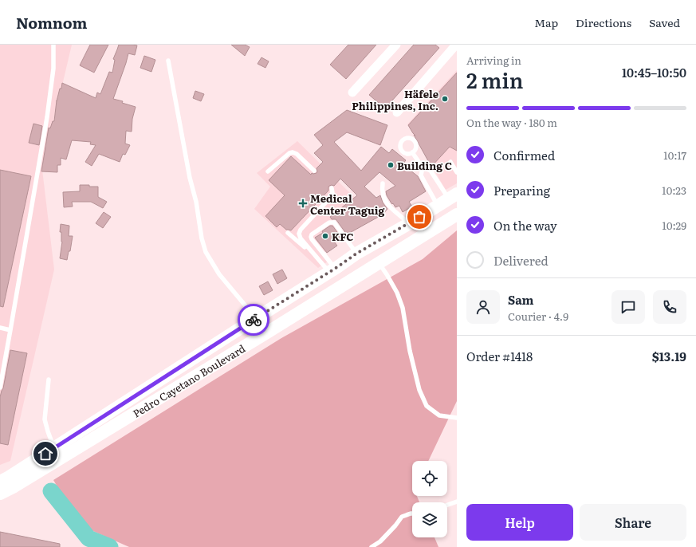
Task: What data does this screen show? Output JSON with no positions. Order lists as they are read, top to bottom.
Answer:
{
  "streets": {
    "main road": ["Pedro Cayetano Boulevard"]
  },
  "places": {
    "other": ["Häfele Philippines, Inc.", "Building C", "KFC"],
    "health": ["Medical Center Taguig"]
  },
  "page": {
    "header": "Nomnom",
    "nav": ["Map", "Directions", "Saved"],
    "heading": ["2 min", "Arriving in", "10:45–10:50"],
    "panel": [
      "Sam",
      "Courier · 4.9",
      "Order #1418",
      "$13.19"
    ],
    "bar": "On the way · 180 m",
    "list": [
      ["Confirmed", "10:17"],
      ["Preparing", "10:23"],
      ["On the way", "10:29"],
      "Delivered"
    ],
    "buttons": ["Help", "Share"]
  }
}
